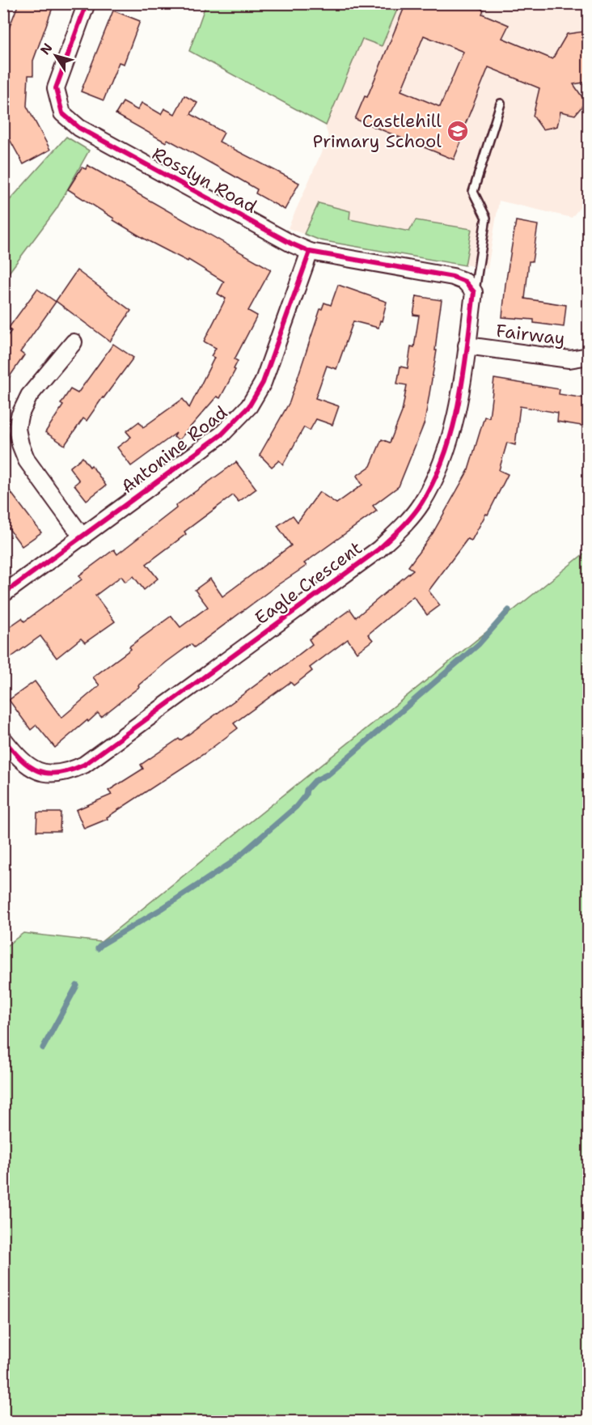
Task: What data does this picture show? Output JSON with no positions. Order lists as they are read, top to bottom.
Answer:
{
  "streets": {
    "street": [
      "Rosslyn Road",
      "Fairway",
      "Antonine Road",
      "Eagle Crescent"
    ]
  },
  "crossings": [
    ["Rosslyn Road", "Antonine Road"],
    ["Rosslyn Road", "Eagle Crescent"],
    ["Fairway", "Eagle Crescent"]
  ],
  "places": {
    "school or university": ["Castlehill Primary School"]
  },
  "north": "top left"
}
